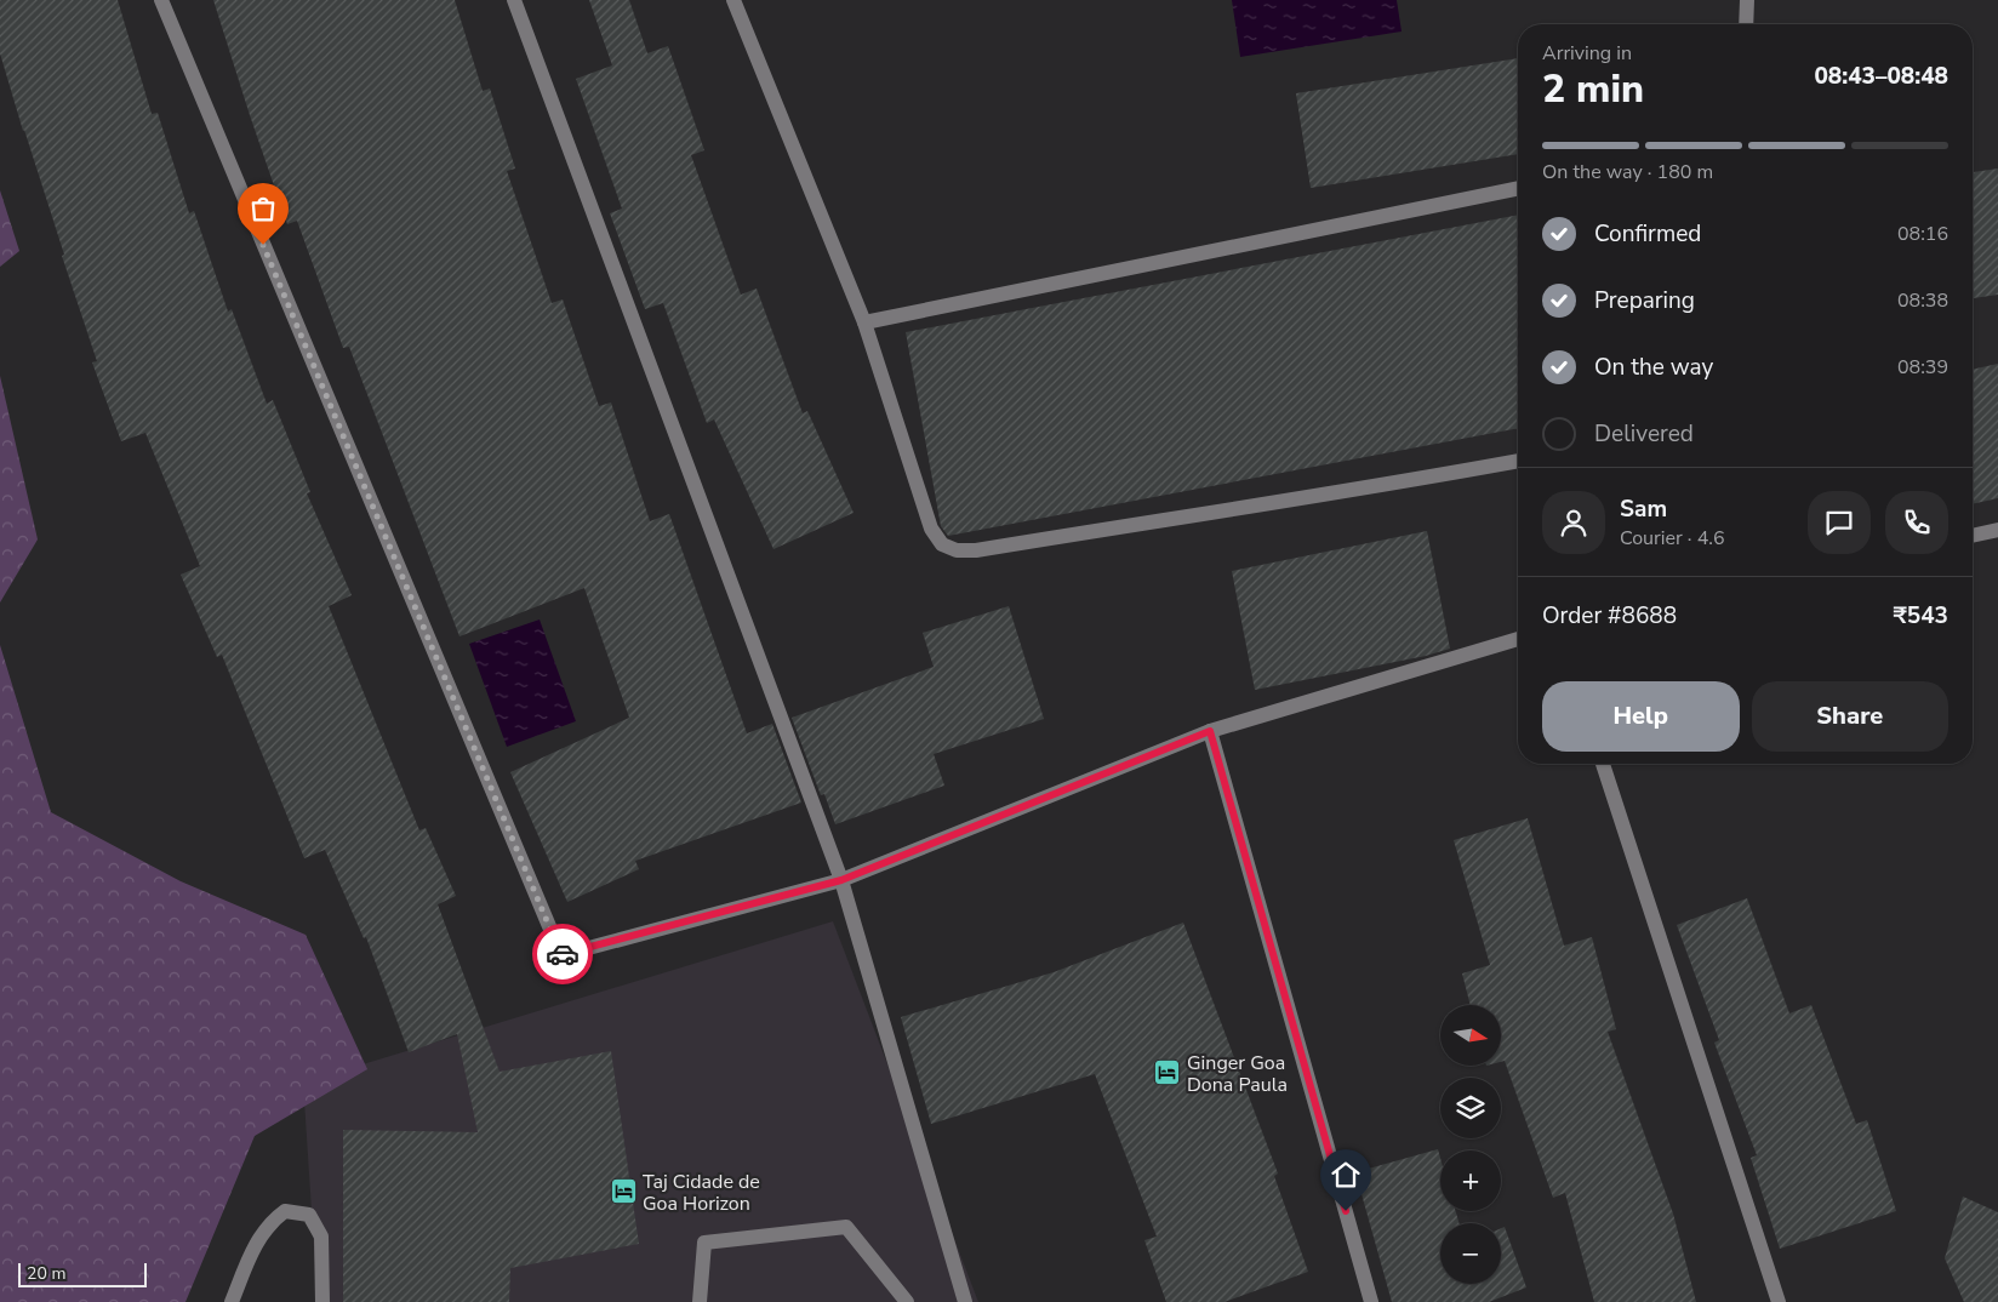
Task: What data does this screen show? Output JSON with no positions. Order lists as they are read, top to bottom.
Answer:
{
  "places": {
    "hotel": ["Ginger Goa Dona Paula", "Taj Cidade de Goa Horizon"]
  },
  "scale_bar": "20 m",
  "north": "right",
  "page": {
    "heading": ["2 min", "Arriving in", "08:43–08:48"],
    "panel": [
      "Sam",
      "Courier · 4.6",
      "Order #8688",
      "₹543"
    ],
    "bar": "On the way · 180 m",
    "list": [
      ["Confirmed", "08:16"],
      ["Preparing", "08:38"],
      ["On the way", "08:39"],
      "Delivered"
    ],
    "buttons": ["Help", "Share"],
    "map_buttons": ["+", "−"],
    "scale": "20 m"
  }
}
